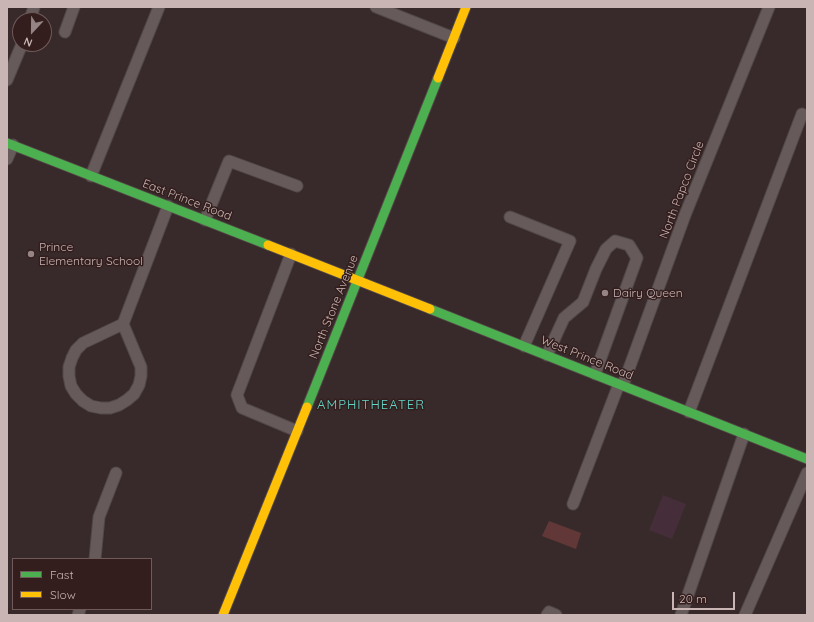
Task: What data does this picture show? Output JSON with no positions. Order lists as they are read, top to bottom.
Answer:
{
  "streets": {
    "main road": ["East Prince Road", "North Stone Avenue", "West Prince Road"],
    "lane": ["North Papco Circle"]
  },
  "crossings": [
    ["North Papco Circle", "West Prince Road"],
    ["East Prince Road", "North Stone Avenue"],
    ["East Prince Road", "West Prince Road"],
    ["North Stone Avenue", "West Prince Road"]
  ],
  "districts": ["AMPHITHEATER"],
  "places": ["Prince Elementary School", "Dairy Queen"],
  "legend": ["Fast", "Slow"],
  "scale_bar": "20 m",
  "north": "bottom"
}
